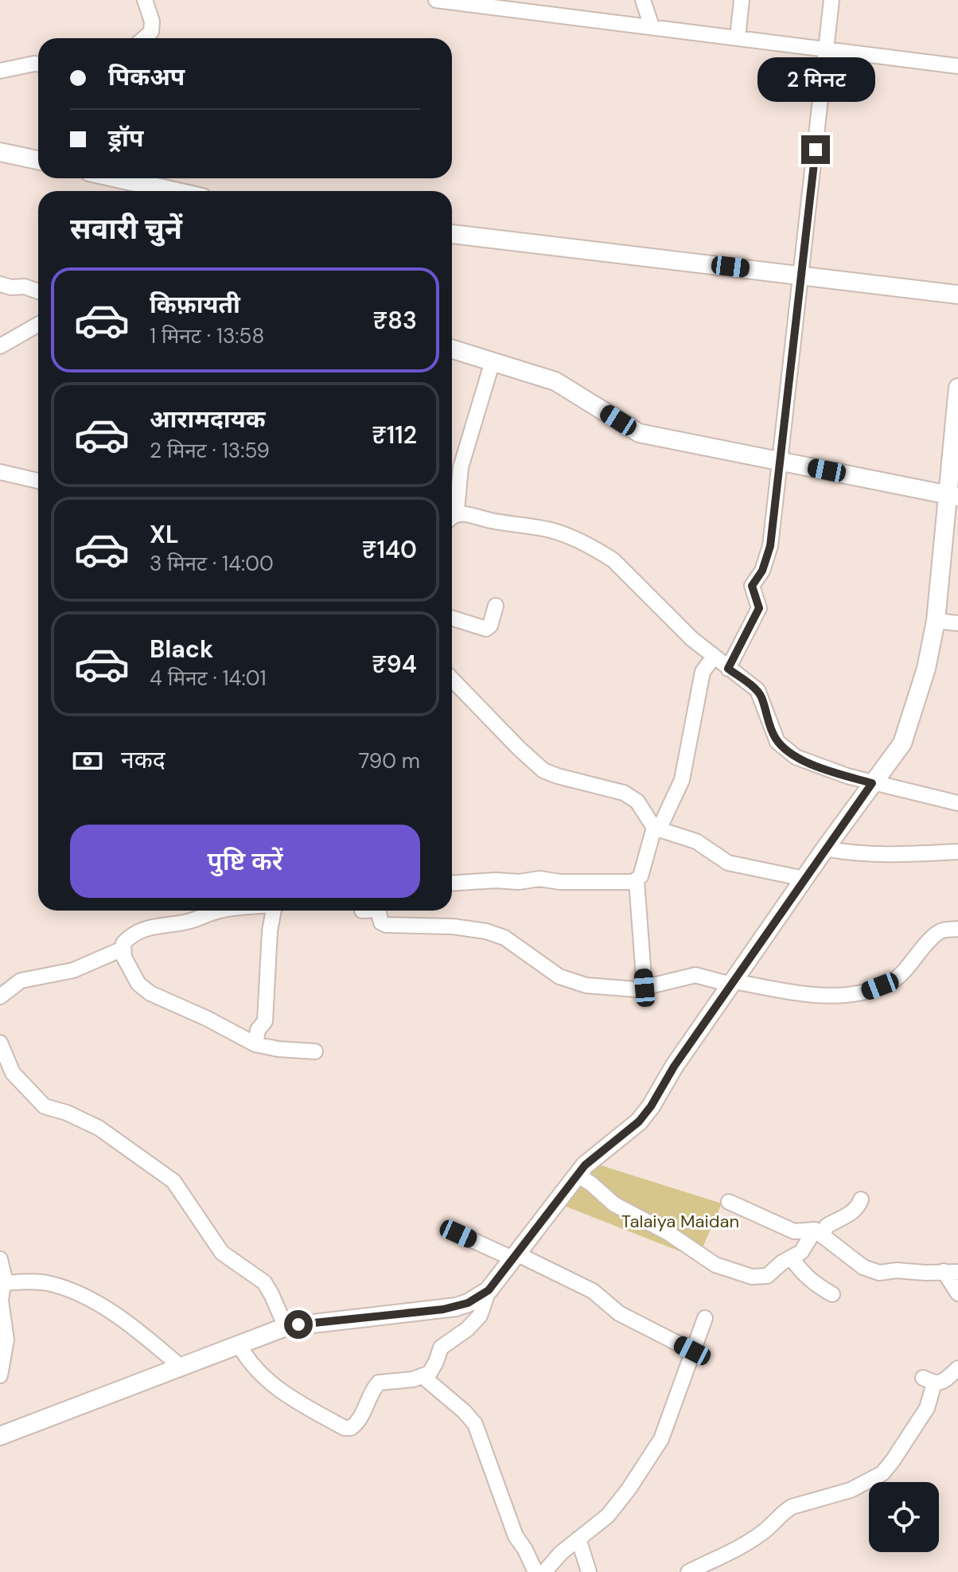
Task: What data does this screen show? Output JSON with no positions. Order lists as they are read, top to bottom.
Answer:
{
  "parks": ["Talaiya Maidan"],
  "page": {
    "banner": ["पिकअप", "ड्रॉप"],
    "bubble": "2 मिनट",
    "heading": "सवारी चुनें",
    "list": [
      {
        "name": "किफ़ायती",
        "note": "1 मिनट · 13:58",
        "value": "₹83"
      },
      {
        "name": "आरामदायक",
        "note": "2 मिनट · 13:59",
        "value": "₹112"
      },
      {
        "name": "XL",
        "note": "3 मिनट · 14:00",
        "value": "₹140"
      },
      {
        "name": "Black",
        "note": "4 मिनट · 14:01",
        "value": "₹94"
      }
    ],
    "pay": ["नकद", "790 m"],
    "buttons": "पुष्टि करें"
  }
}
